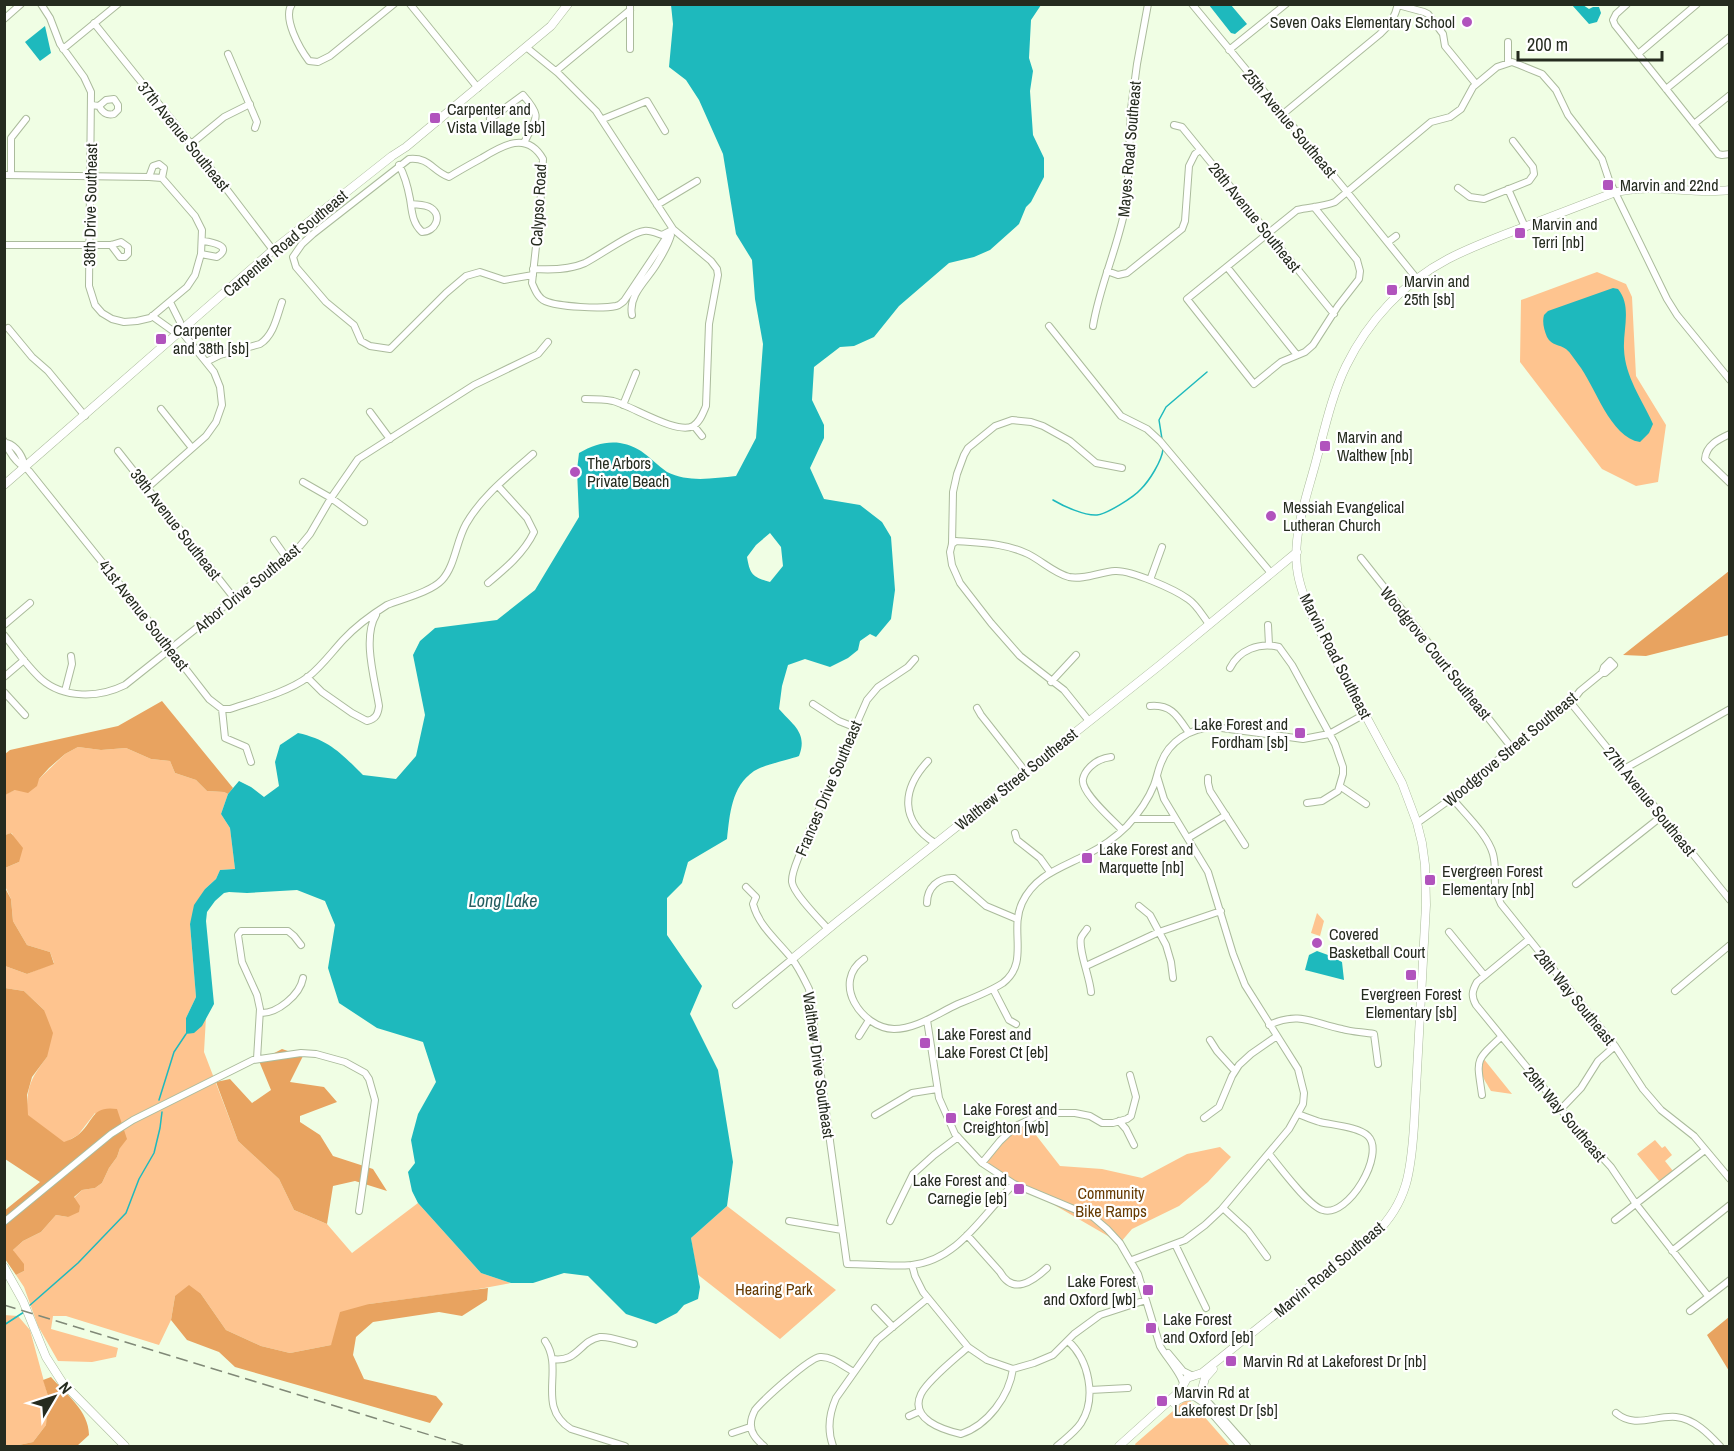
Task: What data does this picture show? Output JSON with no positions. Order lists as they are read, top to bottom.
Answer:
{
  "streets": {
    "street": [
      "25th Avenue Southeast",
      "37th Avenue Southeast",
      "Mayes Road Southeast",
      "38th Drive Southeast",
      "Calypso Road",
      "26th Avenue Southeast",
      "Carpenter Road Southeast",
      "39th Avenue Southeast",
      "Arbor Drive Southeast",
      "41st Avenue Southeast",
      "Woodgrove Court Southeast",
      "Marvin Road Southeast",
      "Woodgrove Street Southeast",
      "Walthew Street Southeast",
      "Frances Drive Southeast",
      "27th Avenue Southeast",
      "28th Way Southeast",
      "Walthew Drive Southeast",
      "29th Way Southeast"
    ]
  },
  "crossings": [
    ["25th Avenue Southeast", "Marvin Road Southeast"],
    ["37th Avenue Southeast", "Carpenter Road Southeast"],
    ["Carpenter Road Southeast", "41st Avenue Southeast"],
    ["39th Avenue Southeast", "Arbor Drive Southeast"],
    ["Arbor Drive Southeast", "41st Avenue Southeast"],
    ["Woodgrove Court Southeast", "Woodgrove Street Southeast"],
    ["Marvin Road Southeast", "Woodgrove Street Southeast"],
    ["Marvin Road Southeast", "Walthew Street Southeast"],
    ["Woodgrove Street Southeast", "27th Avenue Southeast"],
    ["Woodgrove Street Southeast", "28th Way Southeast"],
    ["Walthew Street Southeast", "Frances Drive Southeast"],
    ["Walthew Street Southeast", "Walthew Drive Southeast"],
    ["28th Way Southeast", "29th Way Southeast"]
  ],
  "water": ["Long Lake"],
  "parks": ["Community Bike Ramps", "Hearing Park"],
  "places": {
    "other": [
      "Seven Oaks Elementary School",
      "The Arbors Private Beach",
      "Messiah Evangelical Lutheran Church",
      "Covered Basketball Court"
    ],
    "transit": [
      "Carpenter and Vista Village [sb]",
      "Marvin and 22nd",
      "Marvin and Terri [nb]",
      "Marvin and 25th [sb]",
      "Carpenter and 38th [sb]",
      "Marvin and Walthew [nb]",
      "Lake Forest and Fordham [sb]",
      "Lake Forest and Marquette [nb]",
      "Evergreen Forest Elementary [nb]",
      "Evergreen Forest Elementary [sb]",
      "Lake Forest and Lake Forest Ct [eb]",
      "Lake Forest and Creighton [wb]",
      "Lake Forest and Carnegie [eb]",
      "Lake Forest and Oxford [wb]",
      "Lake Forest and Oxford [eb]",
      "Marvin Rd at Lakeforest Dr [nb]",
      "Marvin Rd at Lakeforest Dr [sb]"
    ]
  },
  "scale_bar": "200 m",
  "north": "top right"
}
